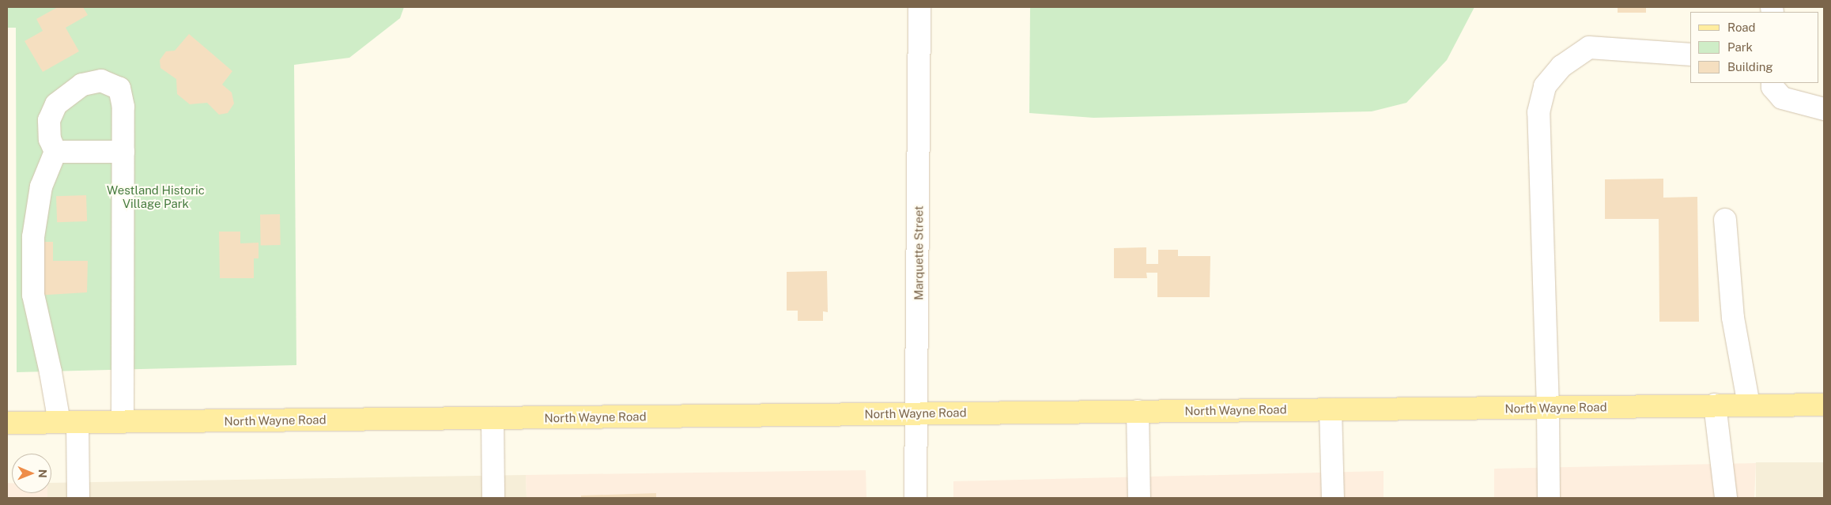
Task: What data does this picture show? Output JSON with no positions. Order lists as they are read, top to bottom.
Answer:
{
  "streets": {
    "main road": ["North Wayne Road"],
    "street": ["Marquette Street"]
  },
  "crossings": [
    ["Marquette Street", "North Wayne Road"]
  ],
  "parks": ["Westland Historic Village Park"],
  "legend": ["Road", "Park", "Building"],
  "north": "right"
}
